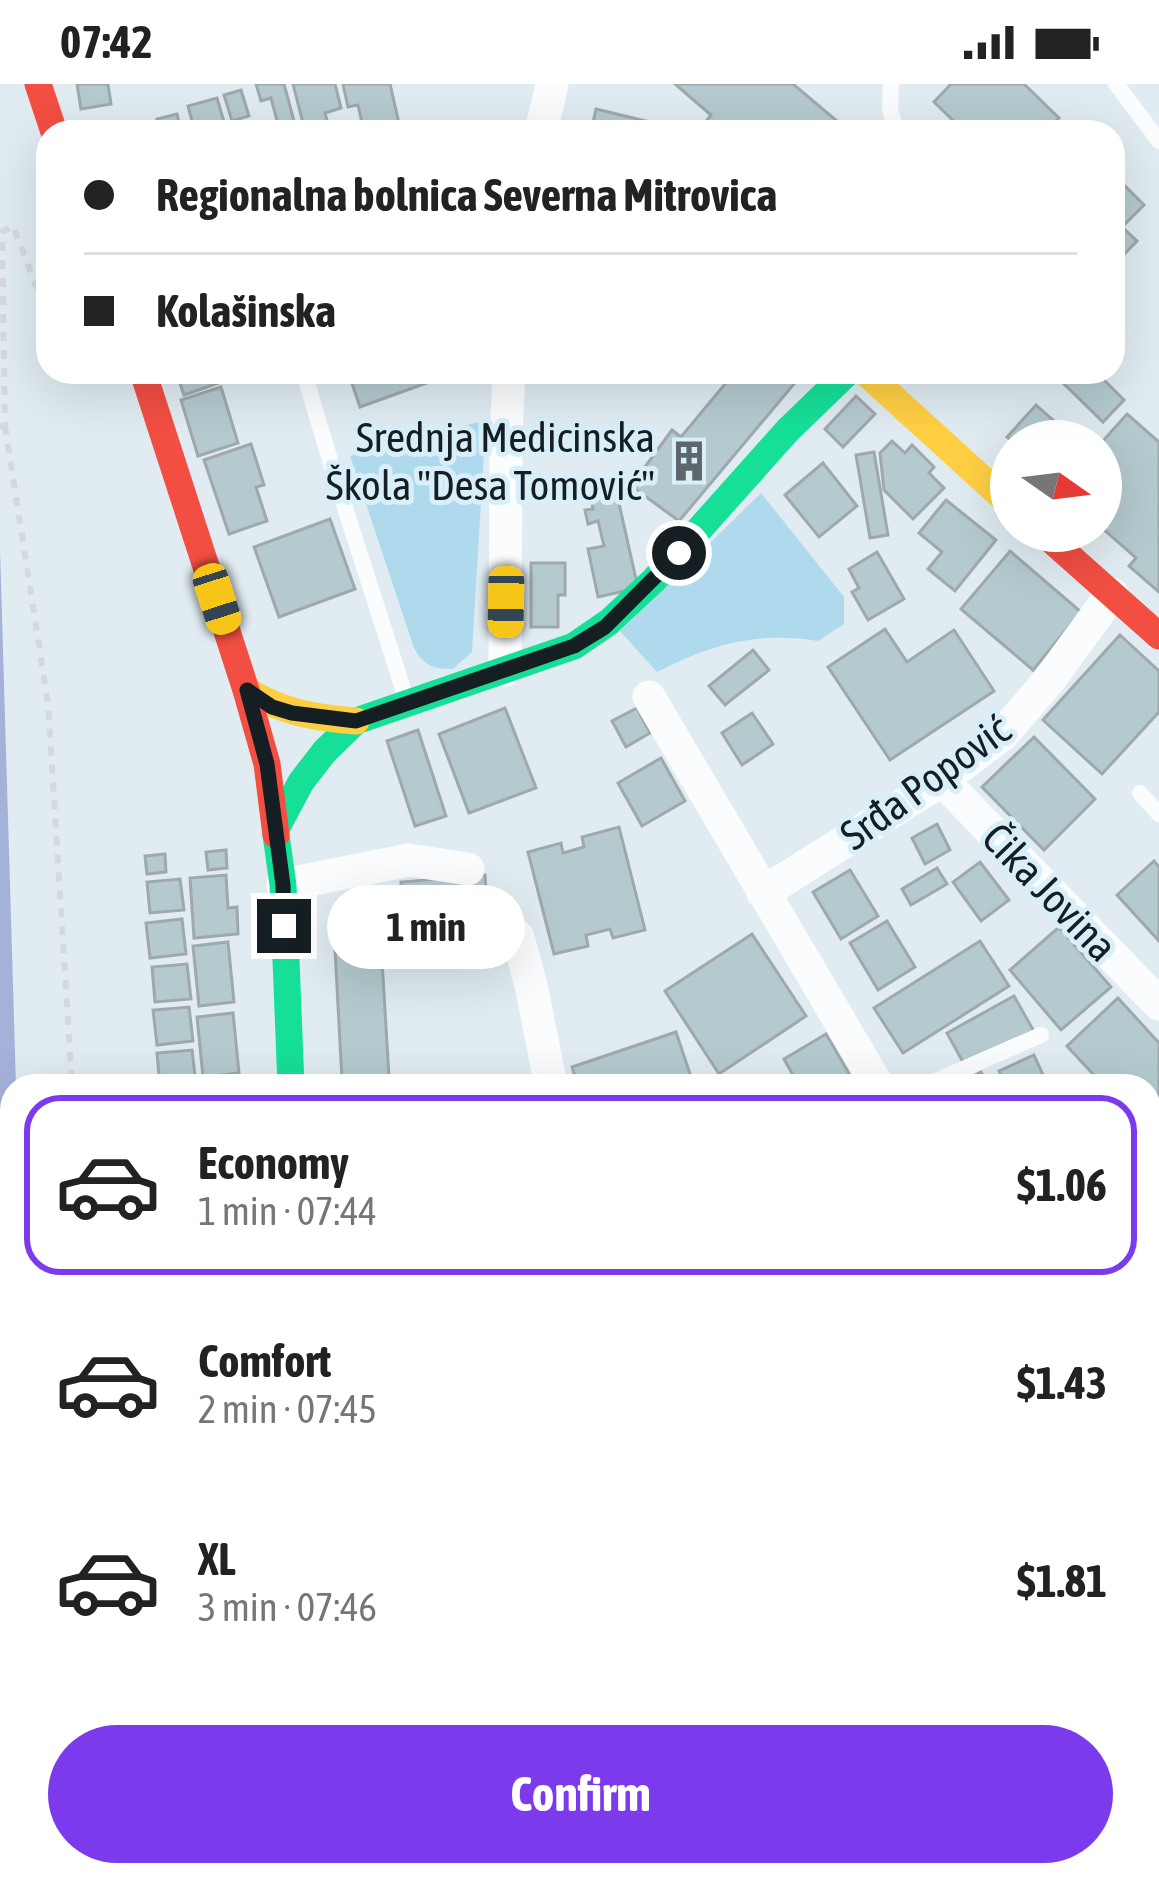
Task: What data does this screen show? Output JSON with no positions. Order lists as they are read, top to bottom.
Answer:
{
  "streets": {
    "street": ["Srđa Popović", "Čika Jovina"]
  },
  "crossings": [
    ["Srđa Popović", "Čika Jovina"]
  ],
  "places": {
    "building": ["Srednja Medicinska Škola \"Desa Tomović\""]
  },
  "north": "right",
  "page": {
    "status": "07:42",
    "banner": ["Regionalna bolnica Severna Mitrovica", "Kolašinska"],
    "bubble": "1 min",
    "list": [
      {
        "name": "Economy",
        "note": "1 min · 07:44",
        "value": "$1.06"
      },
      {
        "name": "Comfort",
        "note": "2 min · 07:45",
        "value": "$1.43"
      },
      {
        "name": "XL",
        "note": "3 min · 07:46",
        "value": "$1.81"
      }
    ],
    "buttons": "Confirm"
  }
}
